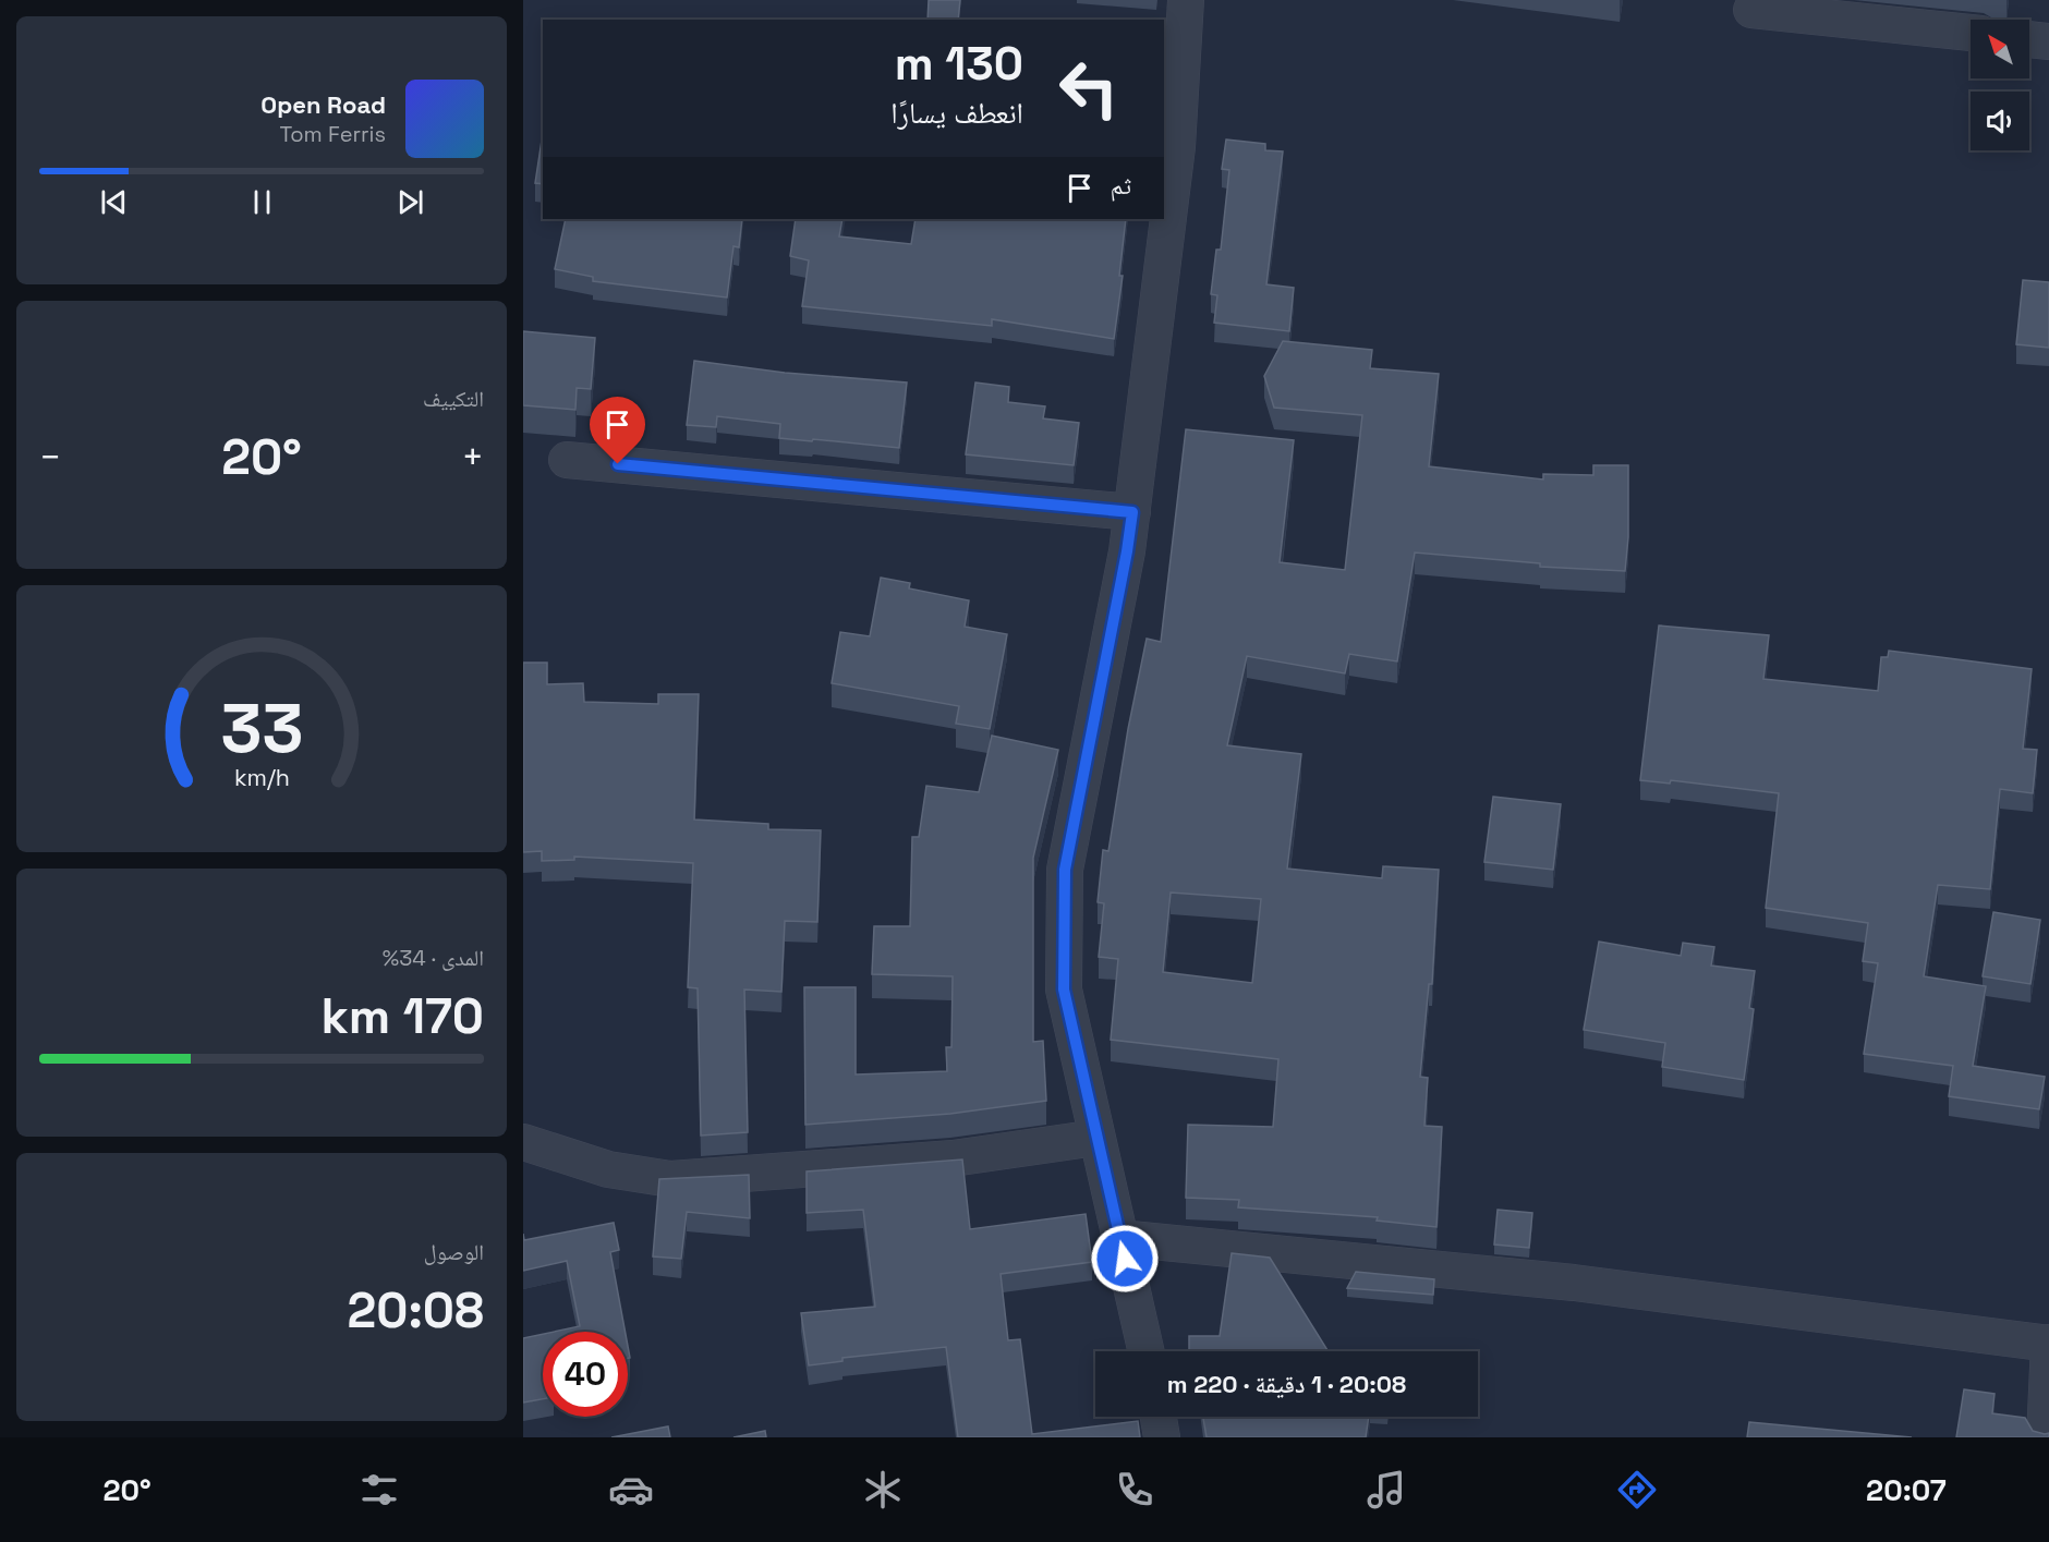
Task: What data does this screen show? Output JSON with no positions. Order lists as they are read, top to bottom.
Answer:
{
  "north": "top left",
  "page": {
    "turn": ["130 m", "انعطف يسارًا"],
    "song": ["Open Road", "Tom Ferris"],
    "then": "ثم",
    "tile": [
      "التكييف",
      ["المدى · 34%", "170 km"],
      ["الوصول", "20:08"]
    ],
    "heat": ["−", "20°", "+"],
    "limit": "40",
    "trip": "20:08 · 1 دقيقة · 220 m",
    "tabs": ["20:07", "20°"],
    "gauge": ["33", "km/h"]
  }
}
